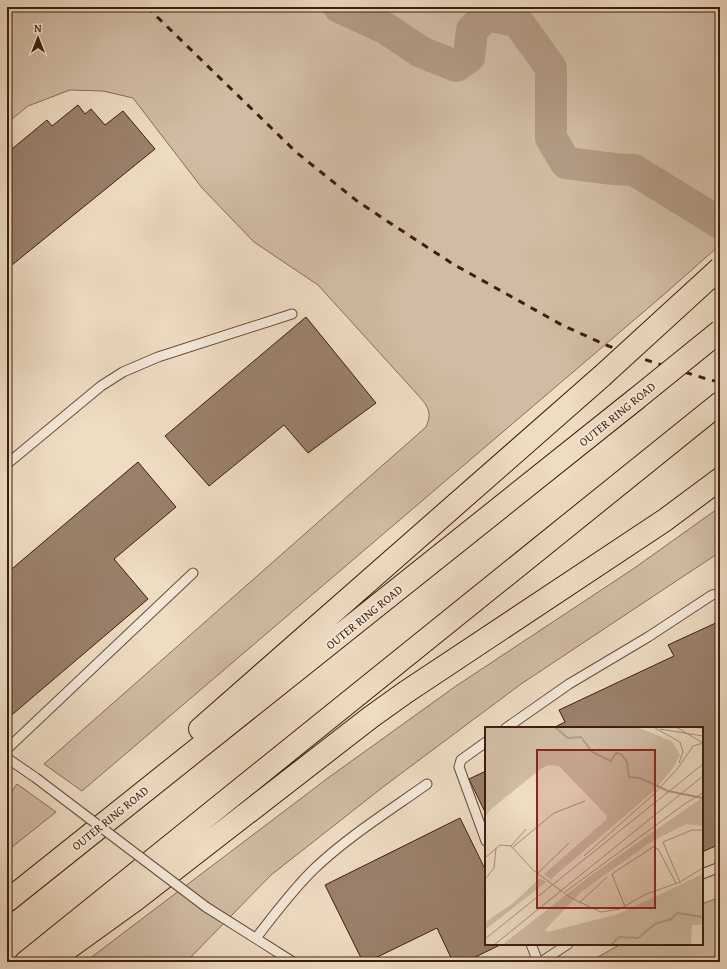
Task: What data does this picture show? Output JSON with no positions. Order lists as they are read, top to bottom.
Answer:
{
  "streets": {
    "highway": ["OUTER RING ROAD"]
  },
  "north": "top"
}
